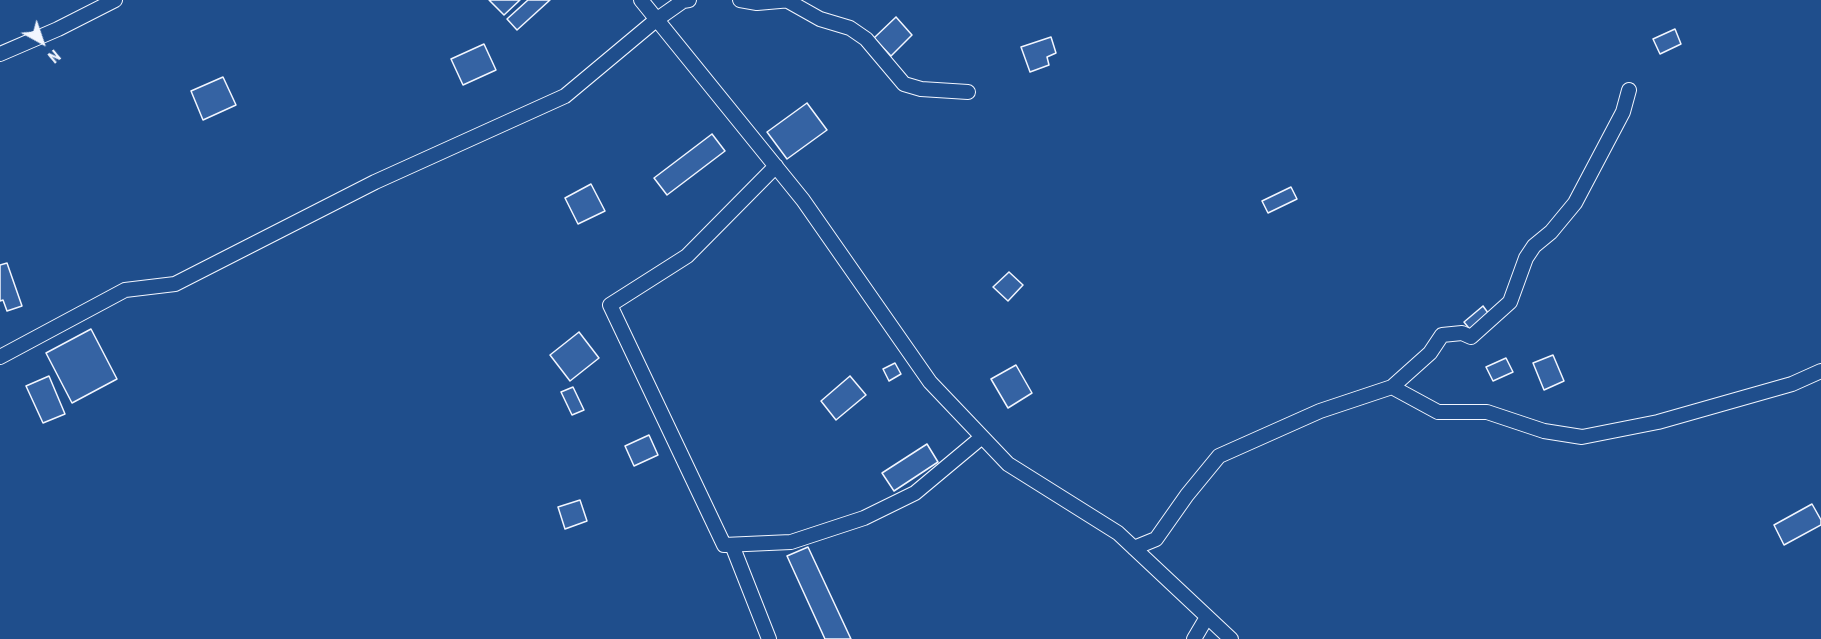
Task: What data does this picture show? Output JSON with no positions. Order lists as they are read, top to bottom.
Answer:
{
  "north": "bottom right"
}
